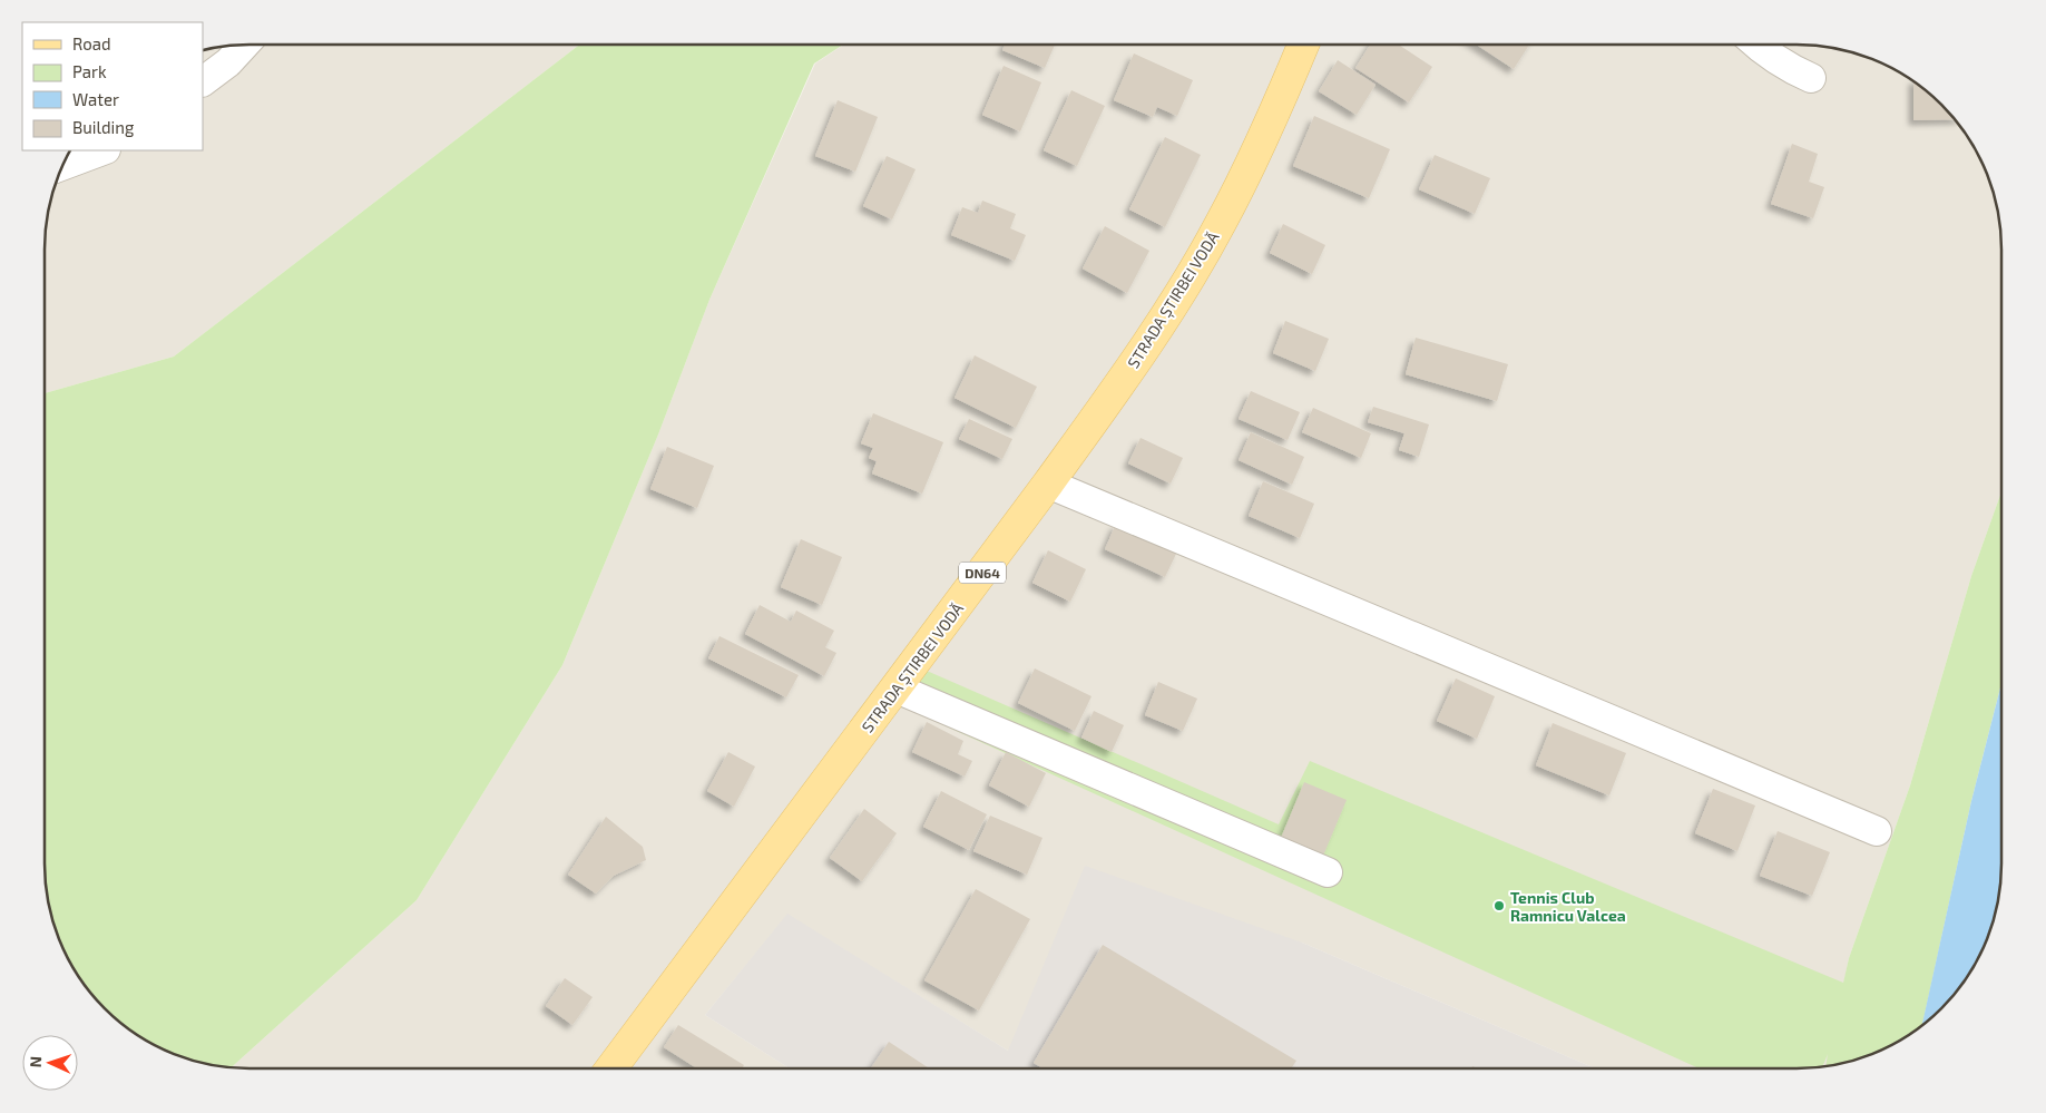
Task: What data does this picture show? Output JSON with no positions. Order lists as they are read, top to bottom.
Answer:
{
  "streets": {
    "main road": ["STRADA ȘTIRBEI VODĂ", "DN64"]
  },
  "places": ["Tennis Club Ramnicu Valcea"],
  "legend": [
    "Road",
    "Park",
    "Water",
    "Building"
  ],
  "north": "left"
}
